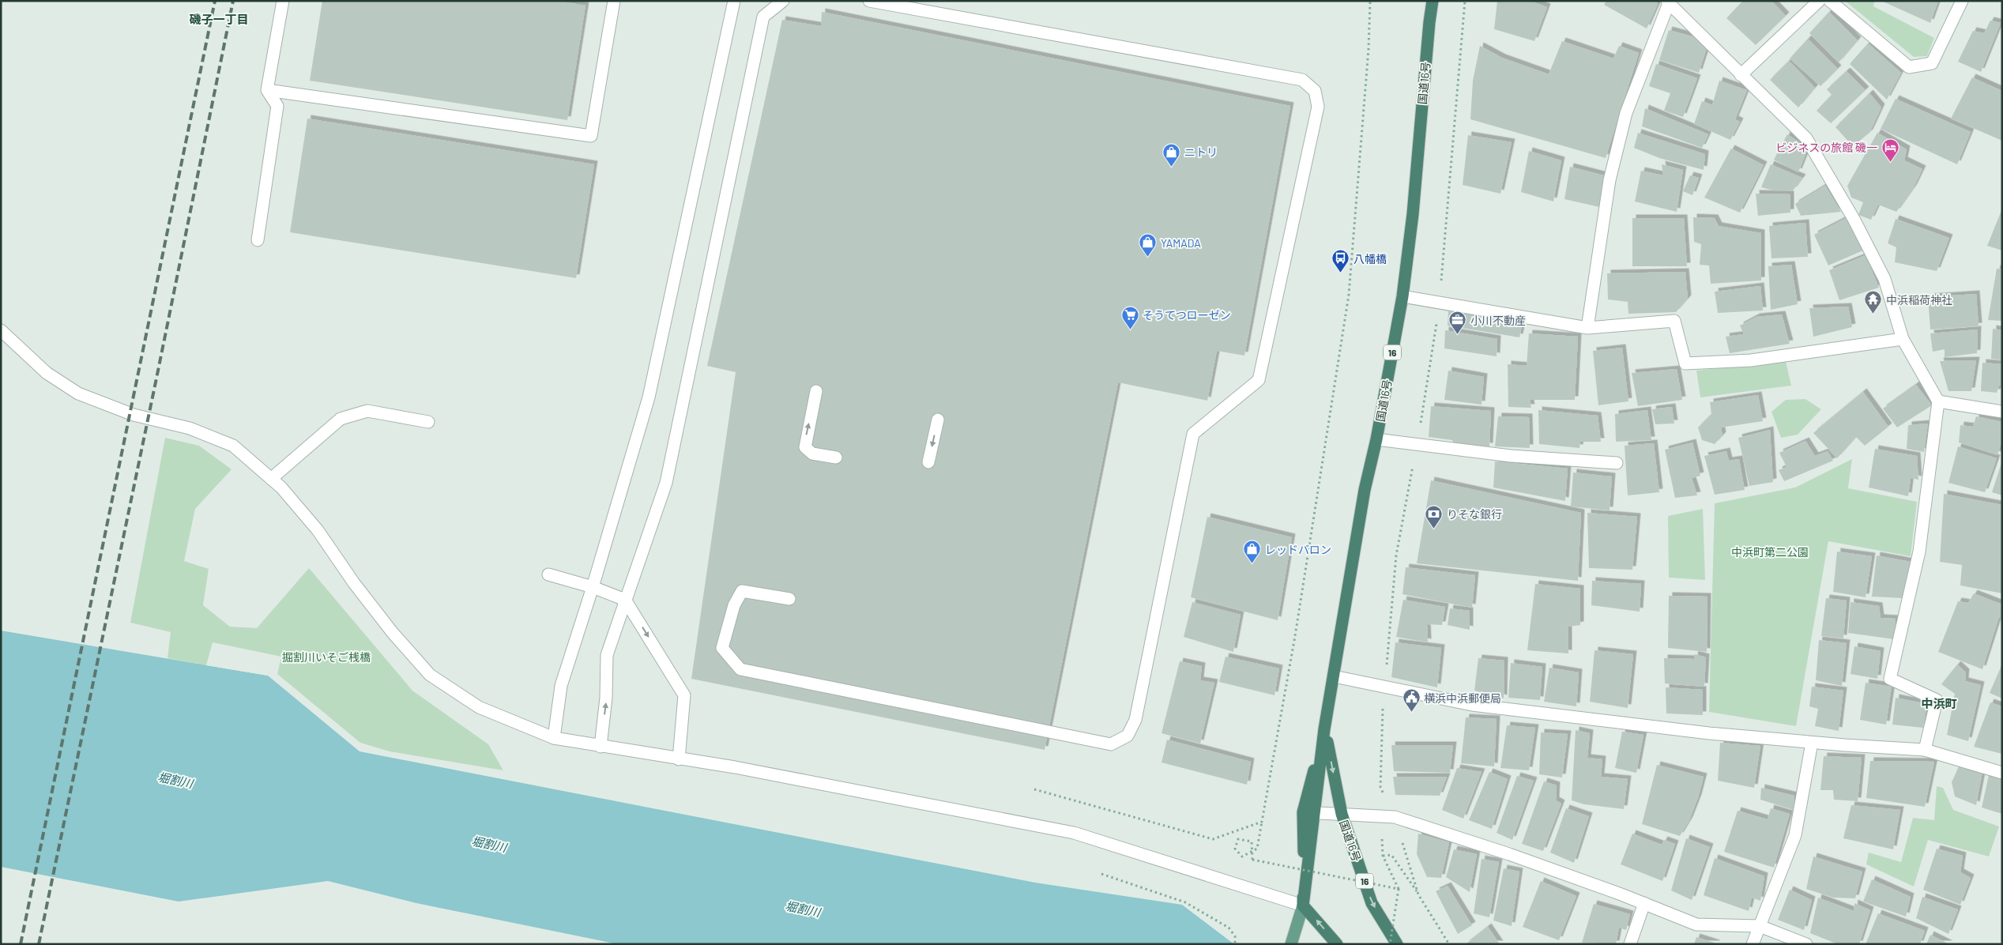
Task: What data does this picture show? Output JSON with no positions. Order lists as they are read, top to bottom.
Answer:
{
  "streets": {
    "highway": ["国道16号", "16"]
  },
  "districts": ["磯子一丁目", "中浜町"],
  "water": ["堀割川"],
  "parks": ["中浜町第二公園", "掘割川いそご桟橋"],
  "places": {
    "hotel": ["ビジネスの旅館 磯一"],
    "shop": ["ニトリ", "YAMADA", "レッドバロン"],
    "bus stop": ["八幡橋"],
    "temple": ["中浜稲荷神社"],
    "supermarket": ["そうてつローゼン"],
    "office": ["小川不動産"],
    "bank": ["りそな銀行"],
    "public building": ["横浜中浜郵便局"]
  }
}
